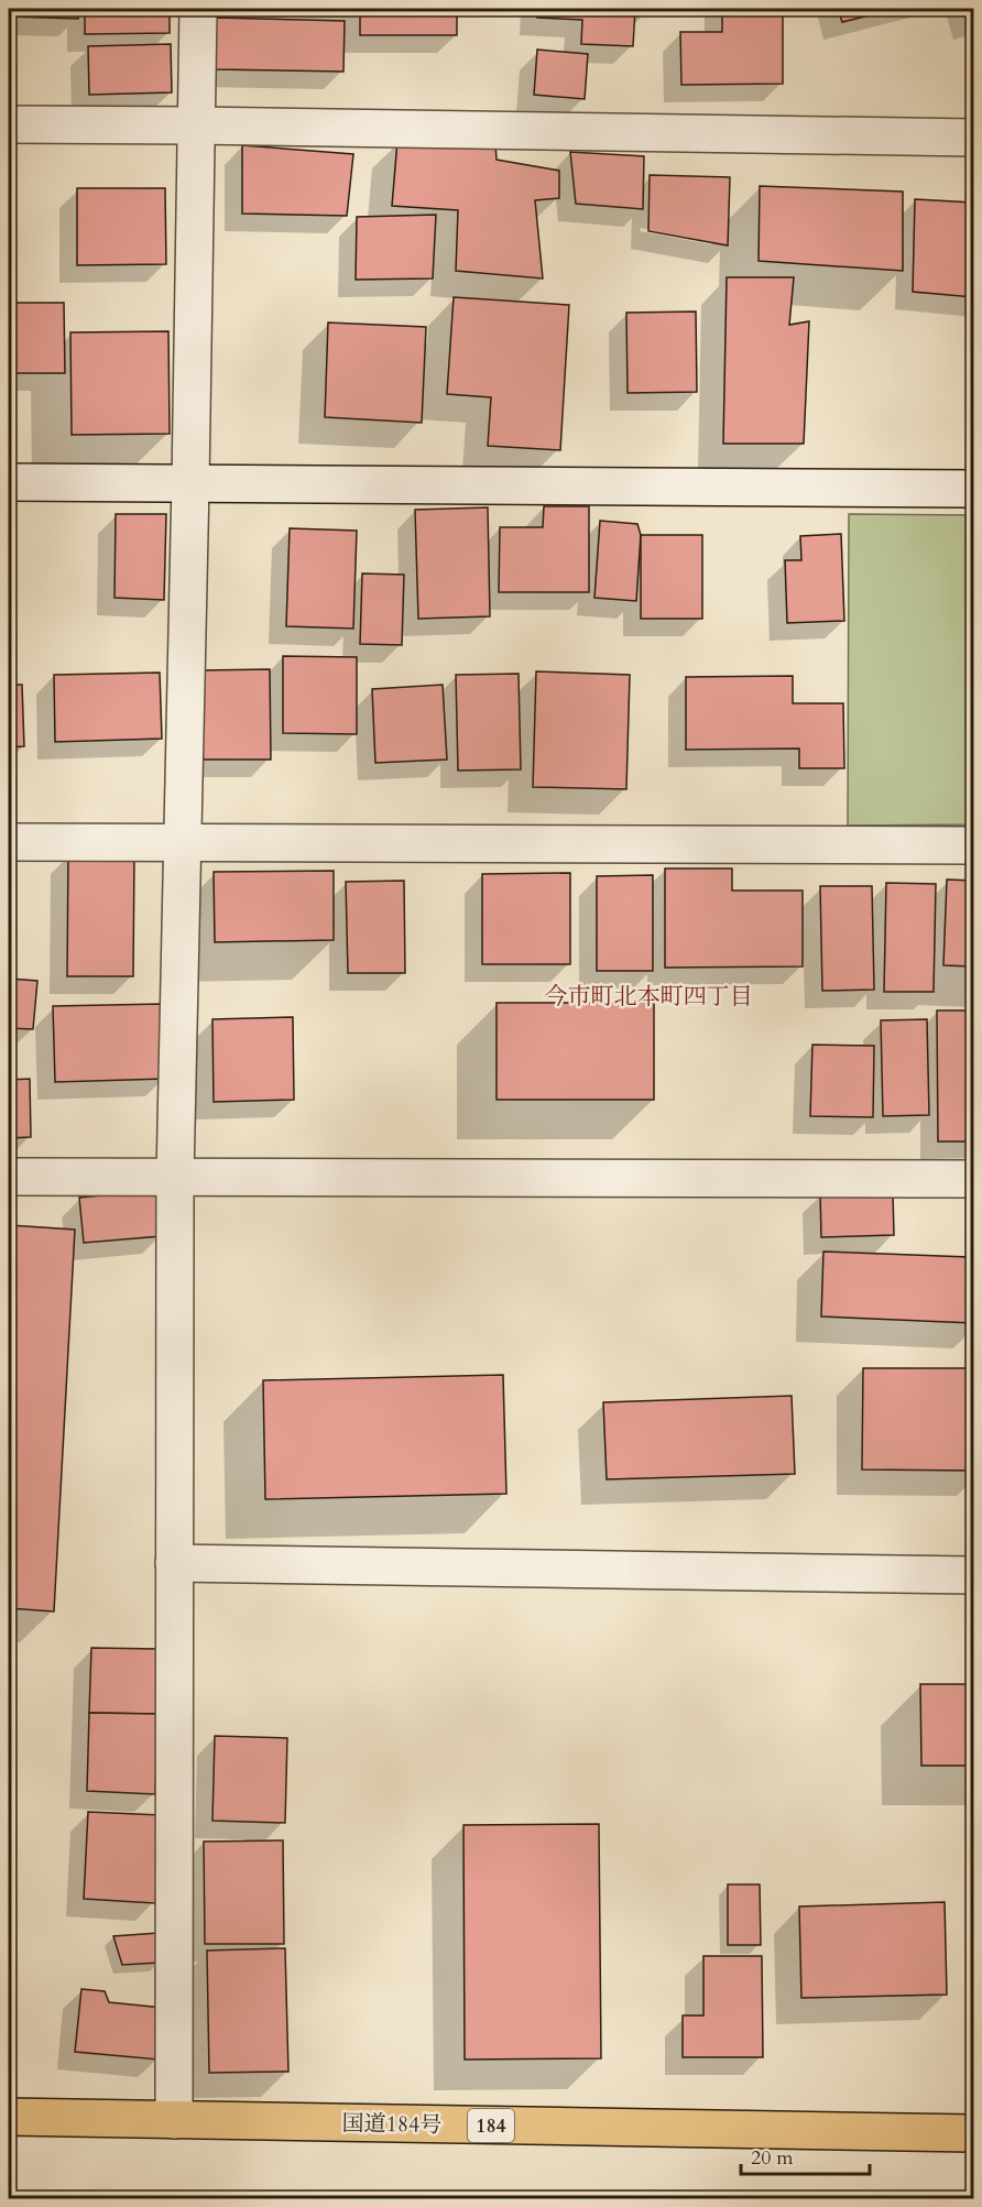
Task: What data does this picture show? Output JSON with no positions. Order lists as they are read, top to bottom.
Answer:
{
  "streets": {
    "highway": ["国道184号", "184"]
  },
  "districts": ["今市町北本町四丁目"],
  "scale_bar": "20 m"
}
